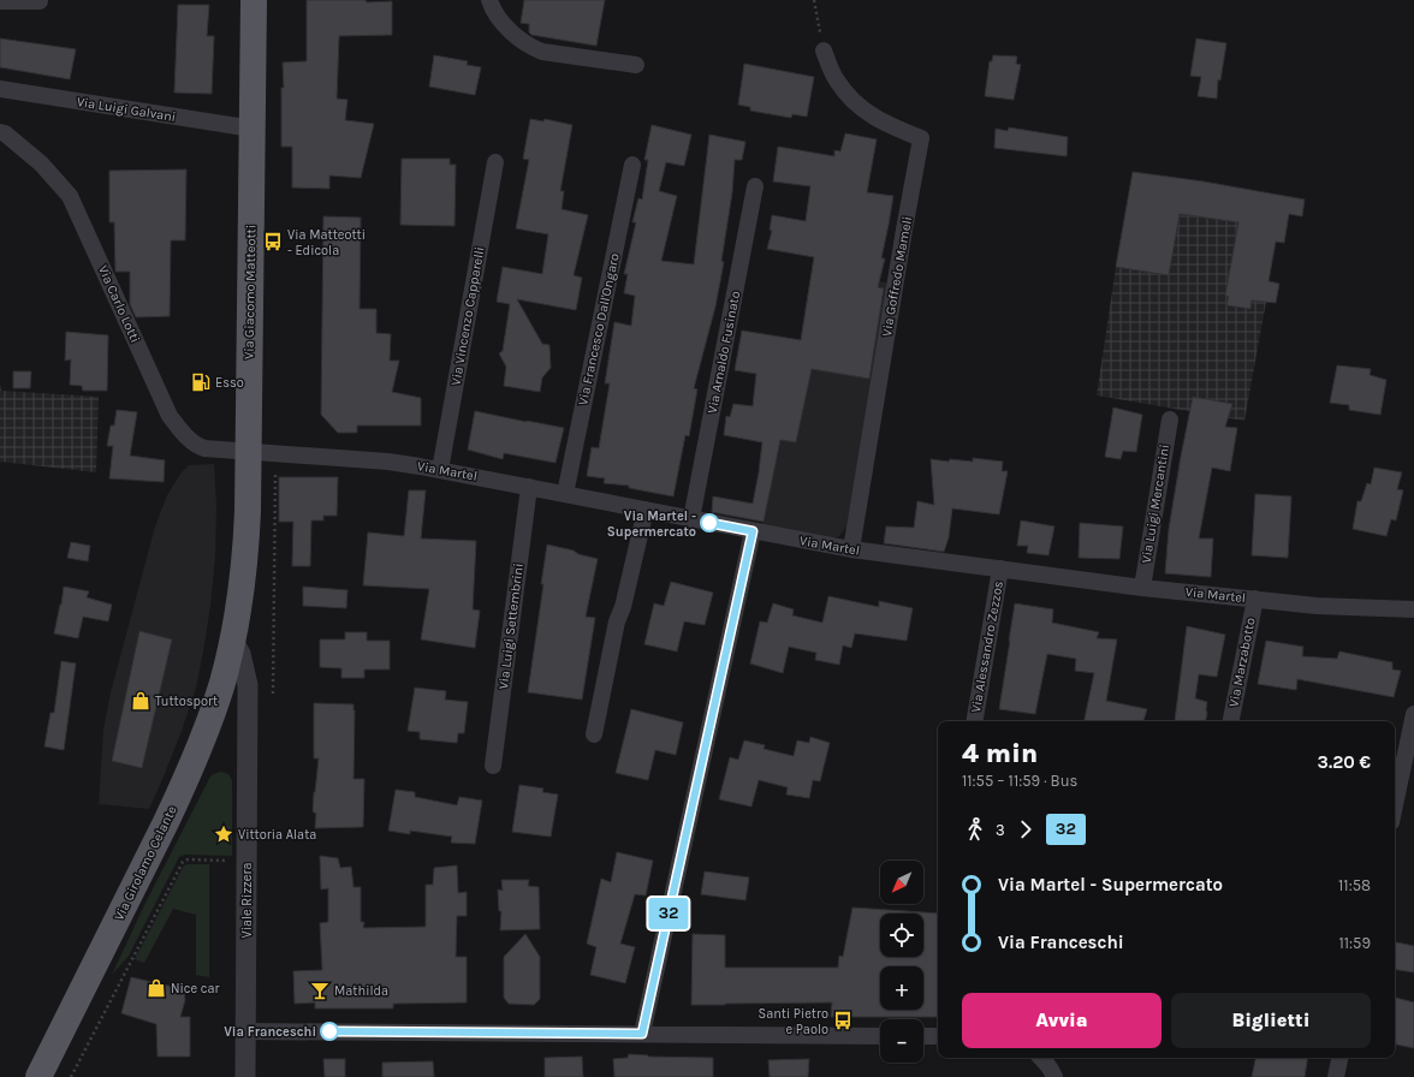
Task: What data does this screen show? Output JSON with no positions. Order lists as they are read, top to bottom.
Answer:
{
  "streets": {
    "main road": ["Via Giacomo Matteotti", "Via Girolamo Celante"],
    "street": [
      "Via Luigi Galvani",
      "Via Goffredo Mameli",
      "Via Carlo Lotti",
      "Via Vincenzo Capparelli",
      "Via Francesco Dall'Ongaro",
      "Via Arnaldo Fusinato",
      "Via Martel",
      "Via Luigi Mercantini",
      "Via Luigi Settembrini",
      "Via Alessandro Zezzos",
      "Via Marzabotto",
      "Viale Rizzera"
    ]
  },
  "crossings": [
    ["Via Luigi Galvani", "Via Giacomo Matteotti"],
    ["Via Goffredo Mameli", "Via Martel"],
    ["Via Giacomo Matteotti", "Via Carlo Lotti"],
    ["Via Giacomo Matteotti", "Via Martel"],
    ["Via Giacomo Matteotti", "Via Girolamo Celante"],
    ["Via Giacomo Matteotti", "Viale Rizzera"],
    ["Via Carlo Lotti", "Via Martel"],
    ["Via Vincenzo Capparelli", "Via Martel"],
    ["Via Francesco Dall'Ongaro", "Via Martel"],
    ["Via Arnaldo Fusinato", "Via Martel"],
    ["Via Martel", "Via Luigi Mercantini"],
    ["Via Martel", "Via Luigi Settembrini"],
    ["Via Martel", "Via Alessandro Zezzos"],
    ["Via Martel", "Via Marzabotto"],
    ["Via Girolamo Celante", "Viale Rizzera"]
  ],
  "places": {
    "bus stop": ["Via Matteotti - Edicola", "Santi Pietro e Paolo"],
    "fuel station": ["Esso"],
    "other": ["Via Martel - Supermercato", "Via Franceschi"],
    "shop": ["Tuttosport", "Nice car"],
    "place": ["Vittoria Alata"],
    "bar": ["Mathilda"]
  },
  "lines": ["bus line 32"],
  "north": "bottom left",
  "page": {
    "on_map": "32",
    "heading": ["4 min", "11:55 – 11:59 · Bus", "3.20 €"],
    "legs": ["3", "32"],
    "list": [
      {
        "name": "Via Martel - Supermercato",
        "value": "11:58"
      },
      {
        "name": "Via Franceschi",
        "value": "11:59"
      }
    ],
    "map_buttons": ["+", "−"],
    "buttons": ["Avvia", "Biglietti"]
  }
}
